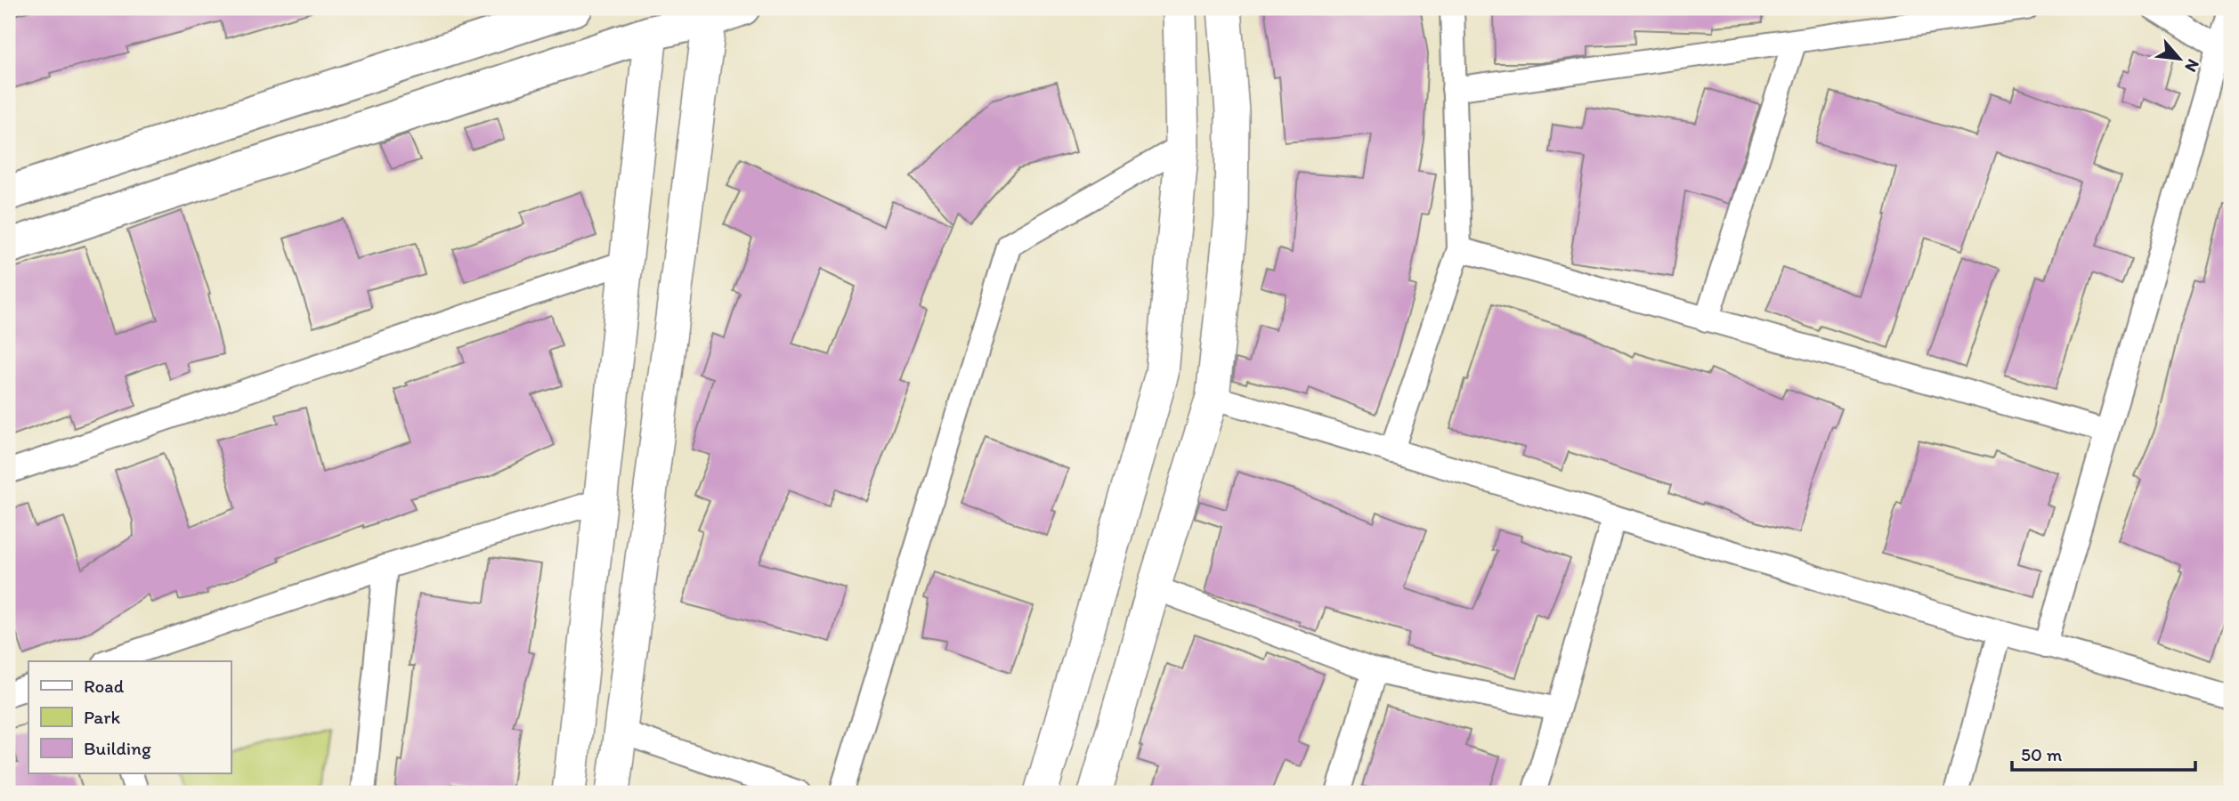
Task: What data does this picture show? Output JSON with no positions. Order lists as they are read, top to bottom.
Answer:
{
  "legend": ["Road", "Park", "Building"],
  "scale_bar": "50 m",
  "north": "bottom right"
}
